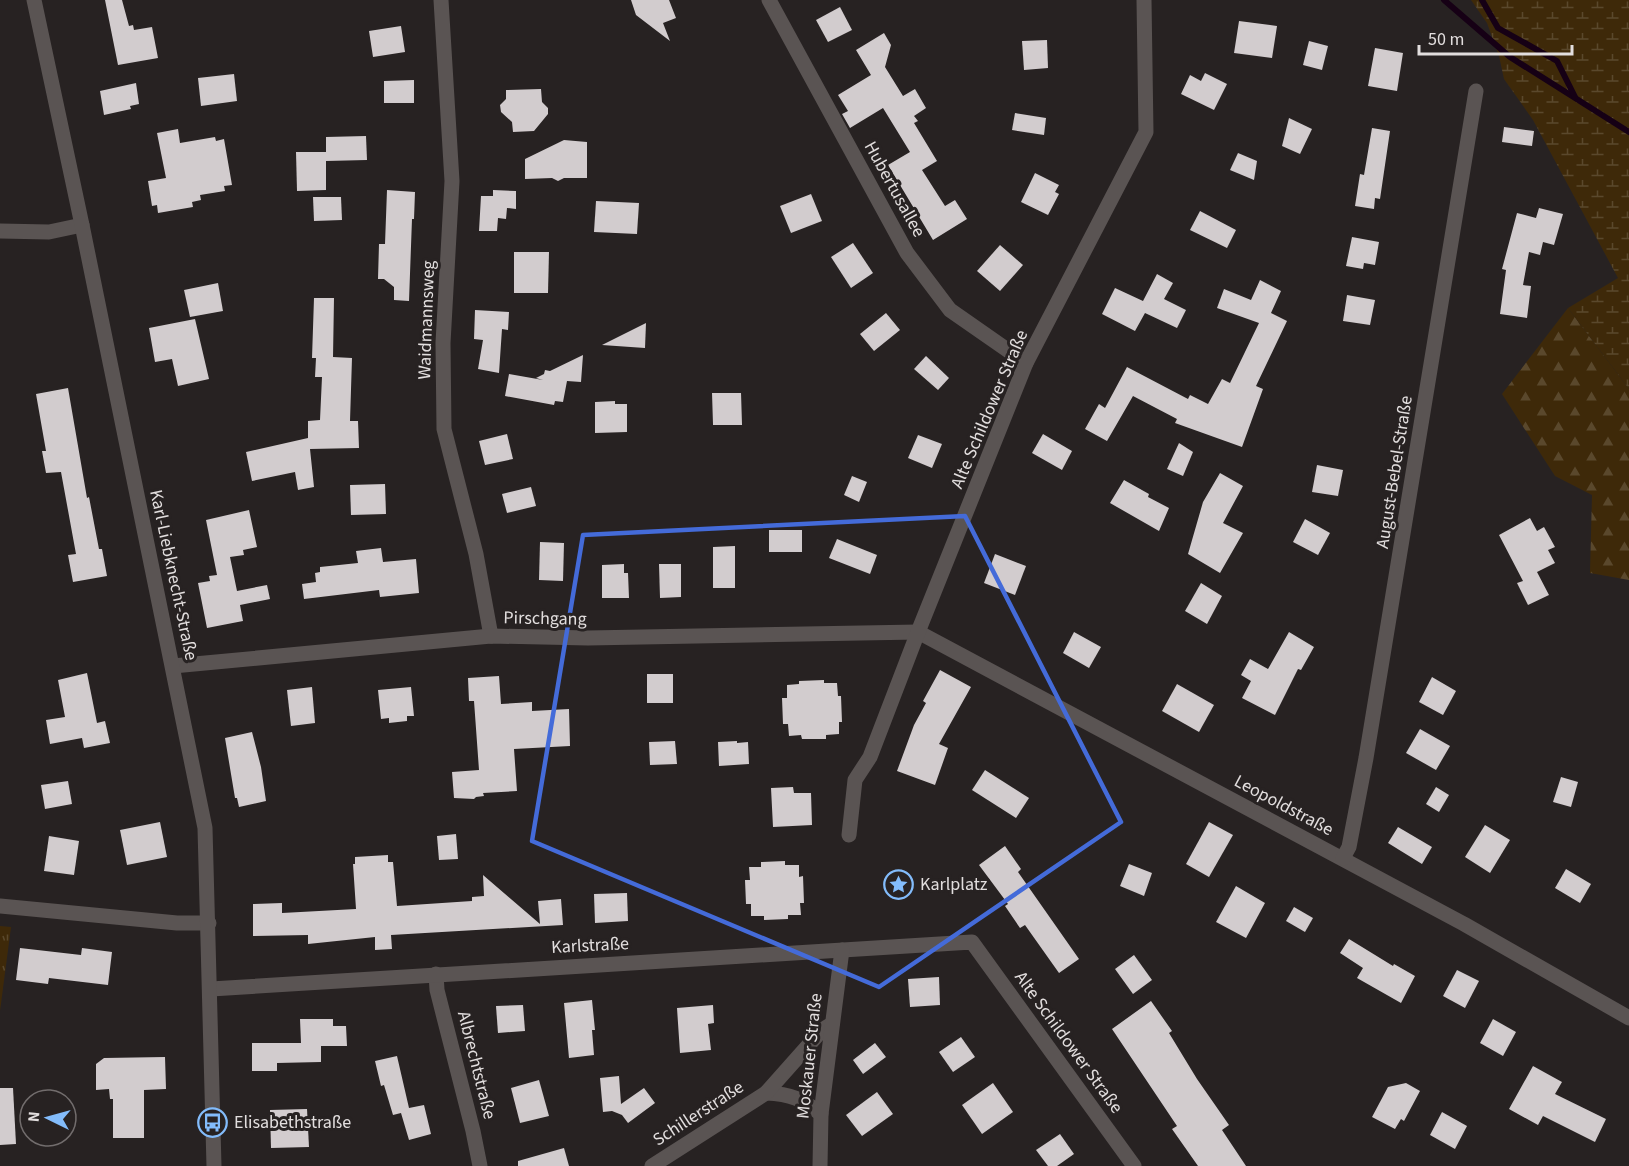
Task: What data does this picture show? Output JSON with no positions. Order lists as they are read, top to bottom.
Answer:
{
  "streets": {
    "street": [
      "Hubertusallee",
      "Waidmannsweg",
      "Alte Schildower Straße",
      "August-Bebel-Straße",
      "Karl-Liebknecht-Straße",
      "Pirschgang",
      "Leopoldstraße",
      "Karlstraße",
      "Moskauer Straße",
      "Albrechtstraße",
      "Schillerstraße"
    ]
  },
  "crossings": [
    ["Hubertusallee", "Alte Schildower Straße"],
    ["Waidmannsweg", "Pirschgang"],
    ["Alte Schildower Straße", "Pirschgang"],
    ["Alte Schildower Straße", "Leopoldstraße"],
    ["Alte Schildower Straße", "Karlstraße"],
    ["August-Bebel-Straße", "Leopoldstraße"],
    ["Karl-Liebknecht-Straße", "Pirschgang"],
    ["Karl-Liebknecht-Straße", "Karlstraße"],
    ["Pirschgang", "Leopoldstraße"],
    ["Karlstraße", "Moskauer Straße"],
    ["Karlstraße", "Albrechtstraße"],
    ["Moskauer Straße", "Schillerstraße"]
  ],
  "places": {
    "place": ["Karlplatz"],
    "bus stop": ["Elisabethstraße"]
  },
  "scale_bar": "50 m",
  "north": "left"
}
